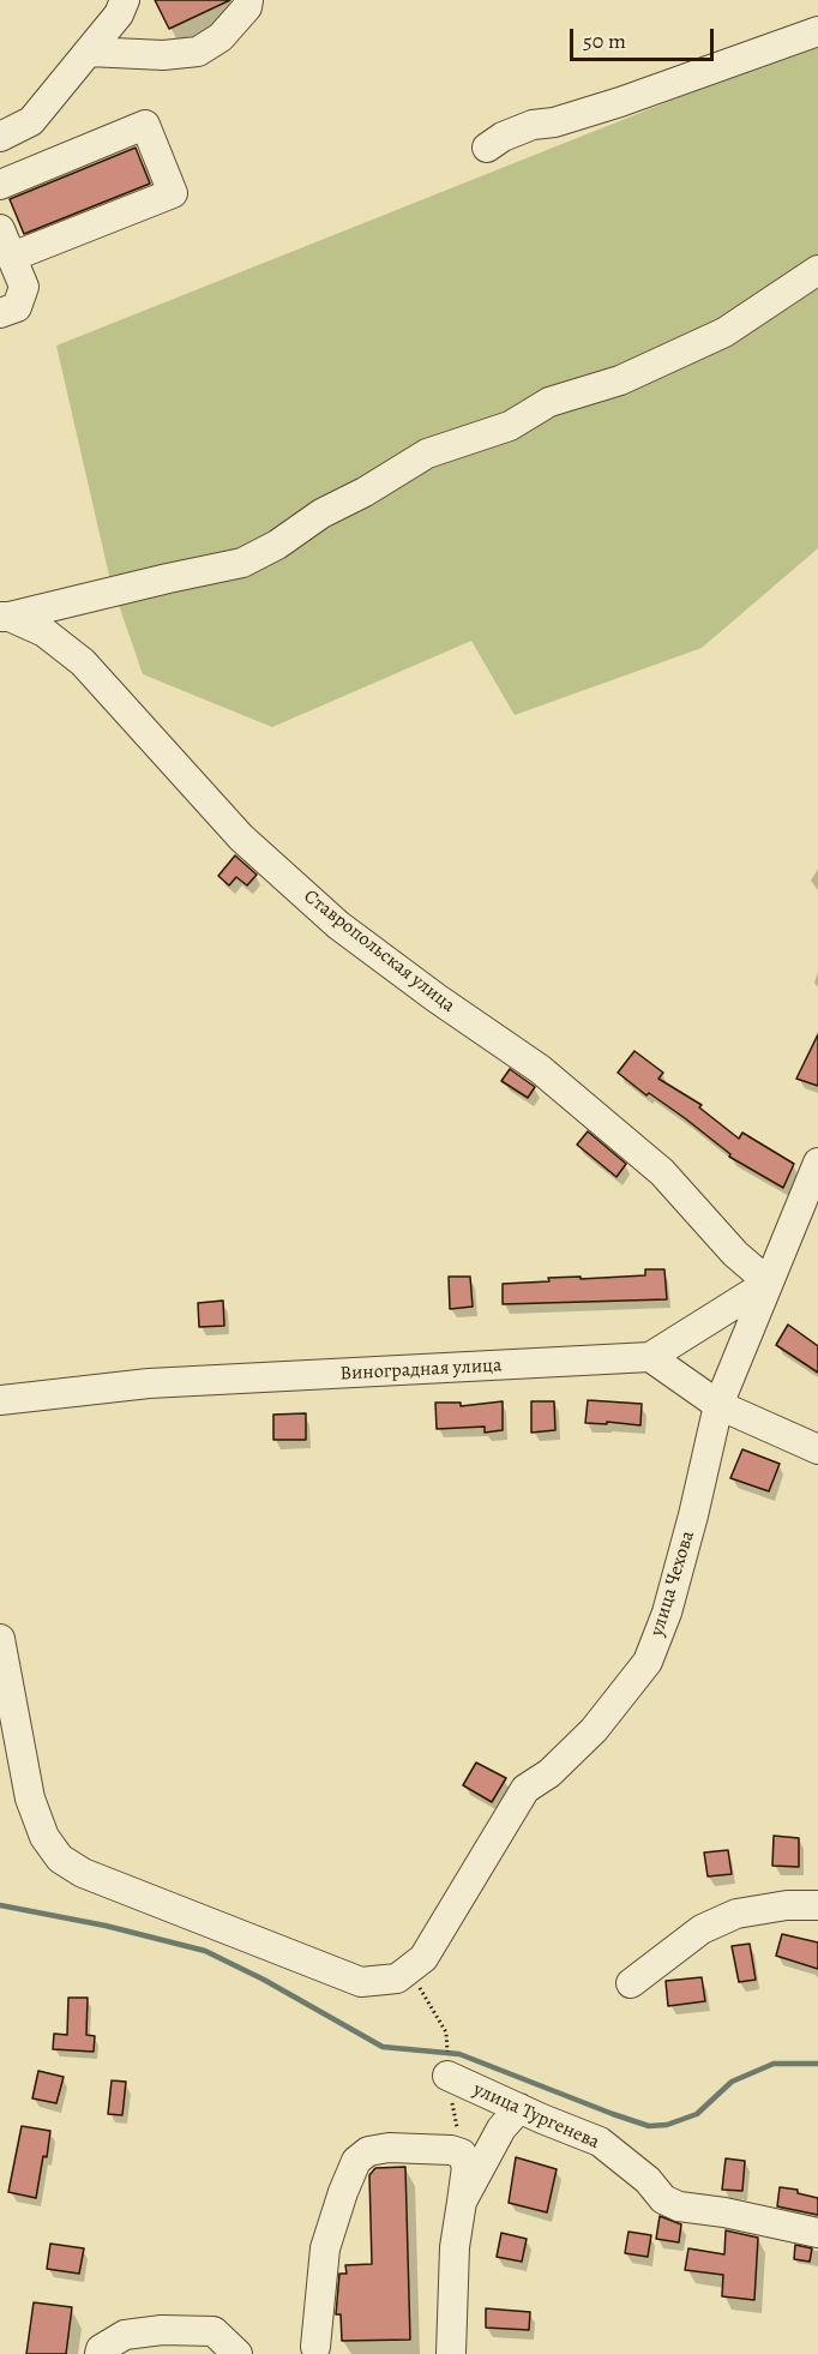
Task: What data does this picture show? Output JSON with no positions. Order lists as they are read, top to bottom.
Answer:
{
  "streets": {
    "street": [
      "Ставропольская улица",
      "Виноградная улица",
      "улица Чехова",
      "улица Тургенева"
    ]
  },
  "crossings": [
    ["Ставропольская улица", "улица Чехова"]
  ],
  "scale_bar": "50 m"
}
